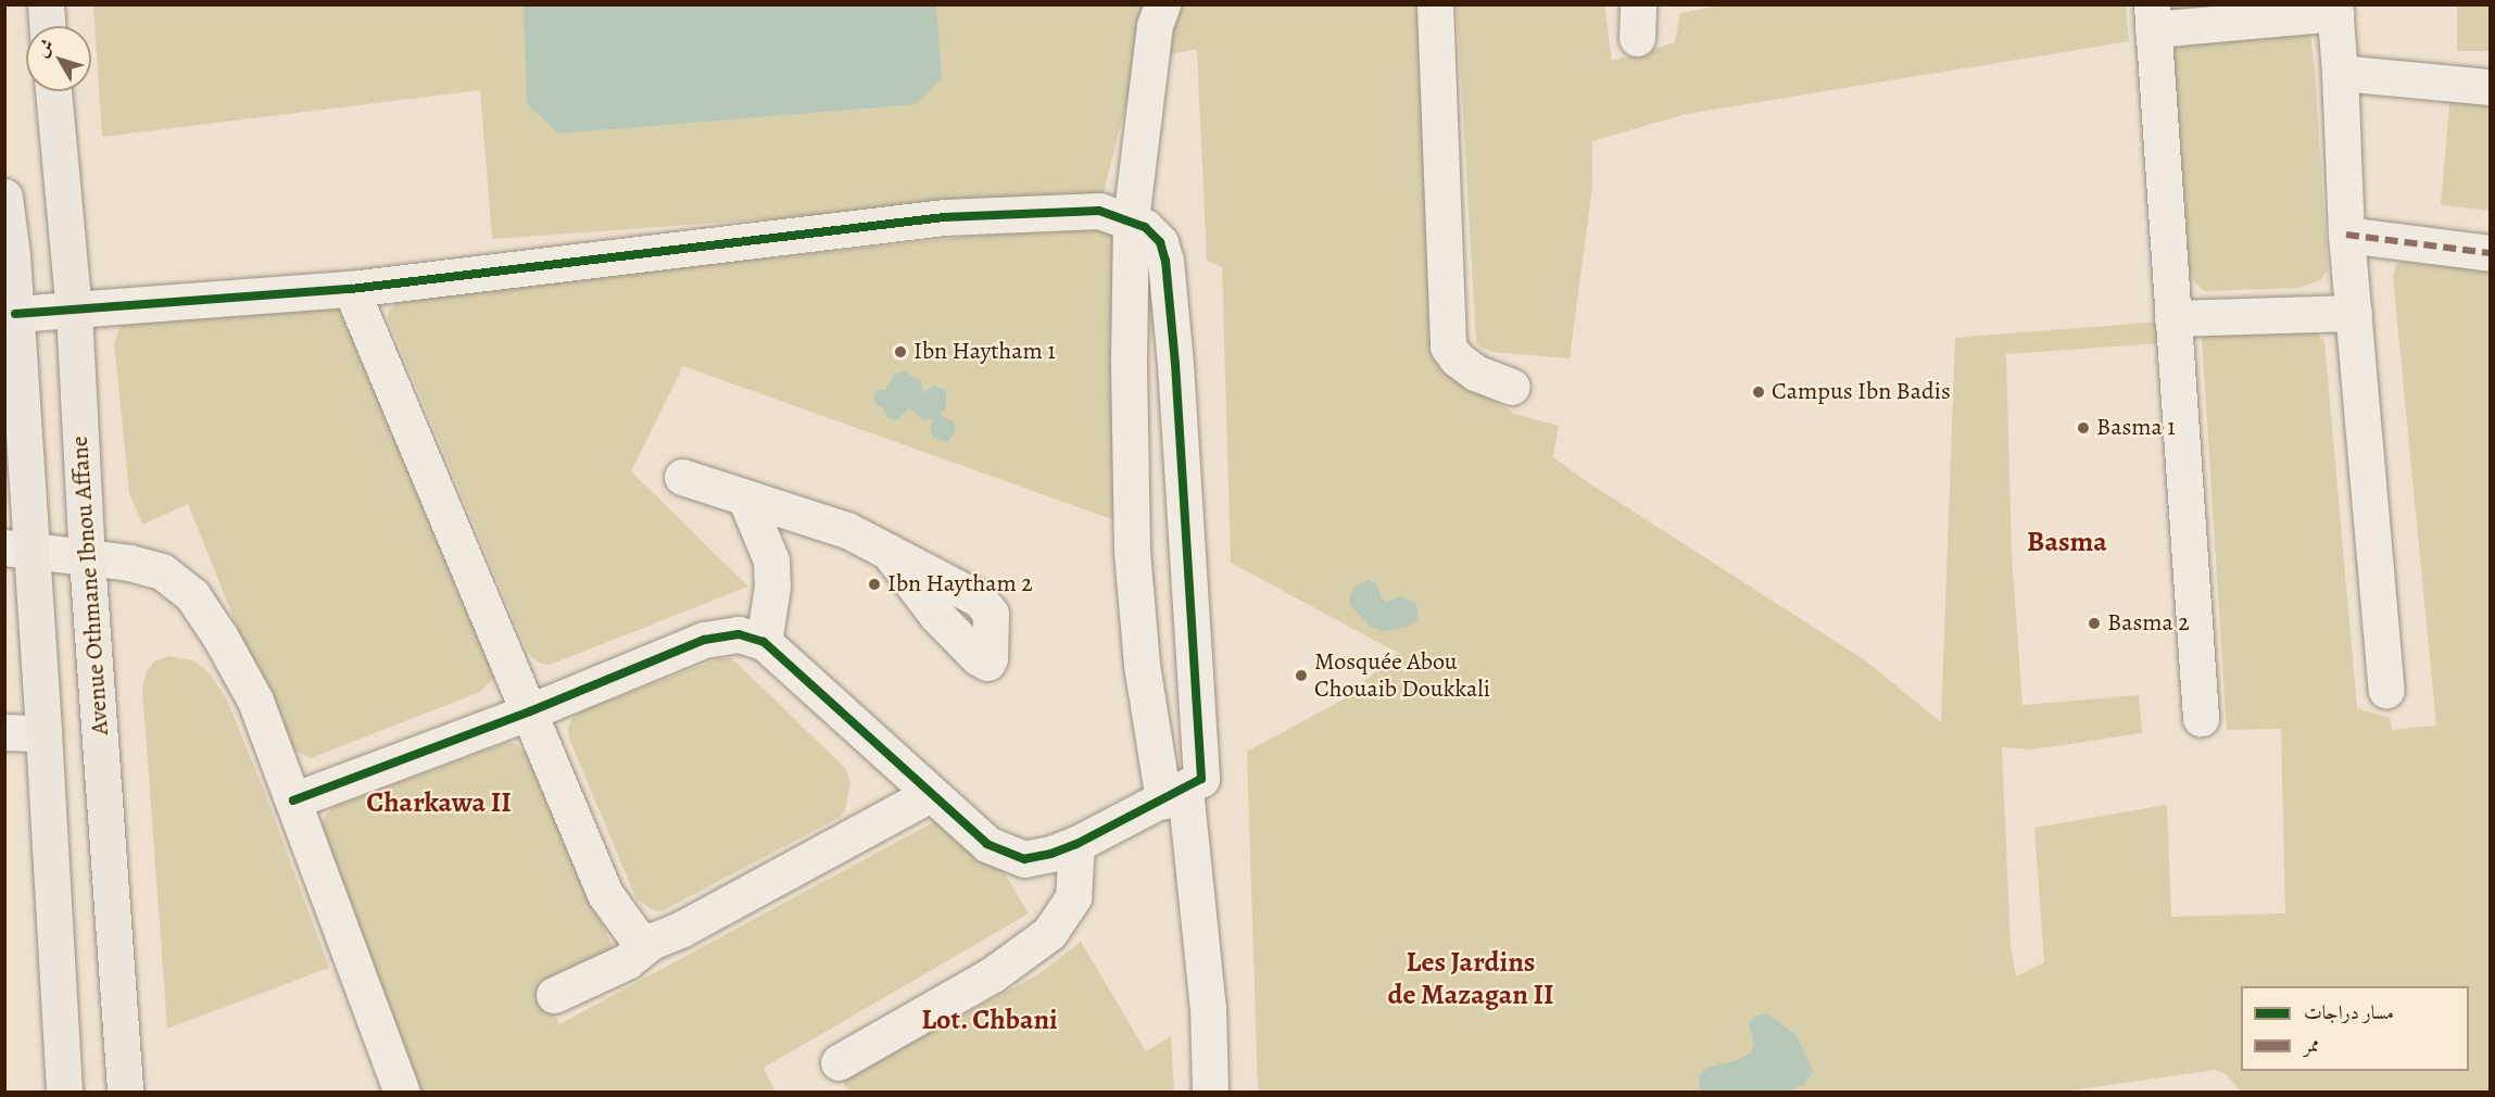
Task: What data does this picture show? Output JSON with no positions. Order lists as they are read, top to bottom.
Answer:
{
  "streets": {
    "main road": ["Avenue Othmane Ibnou Affane"]
  },
  "districts": [
    "Basma",
    "Charkawa II",
    "Les Jardins de Mazagan II",
    "Lot. Chbani"
  ],
  "places": [
    "Ibn Haytham 1",
    "Campus Ibn Badis",
    "Basma 1",
    "Ibn Haytham 2",
    "Basma 2",
    "Mosquée Abou Chouaib Doukkali"
  ],
  "legend": ["مسار دراجات", "ممر"],
  "north": "top left"
}
